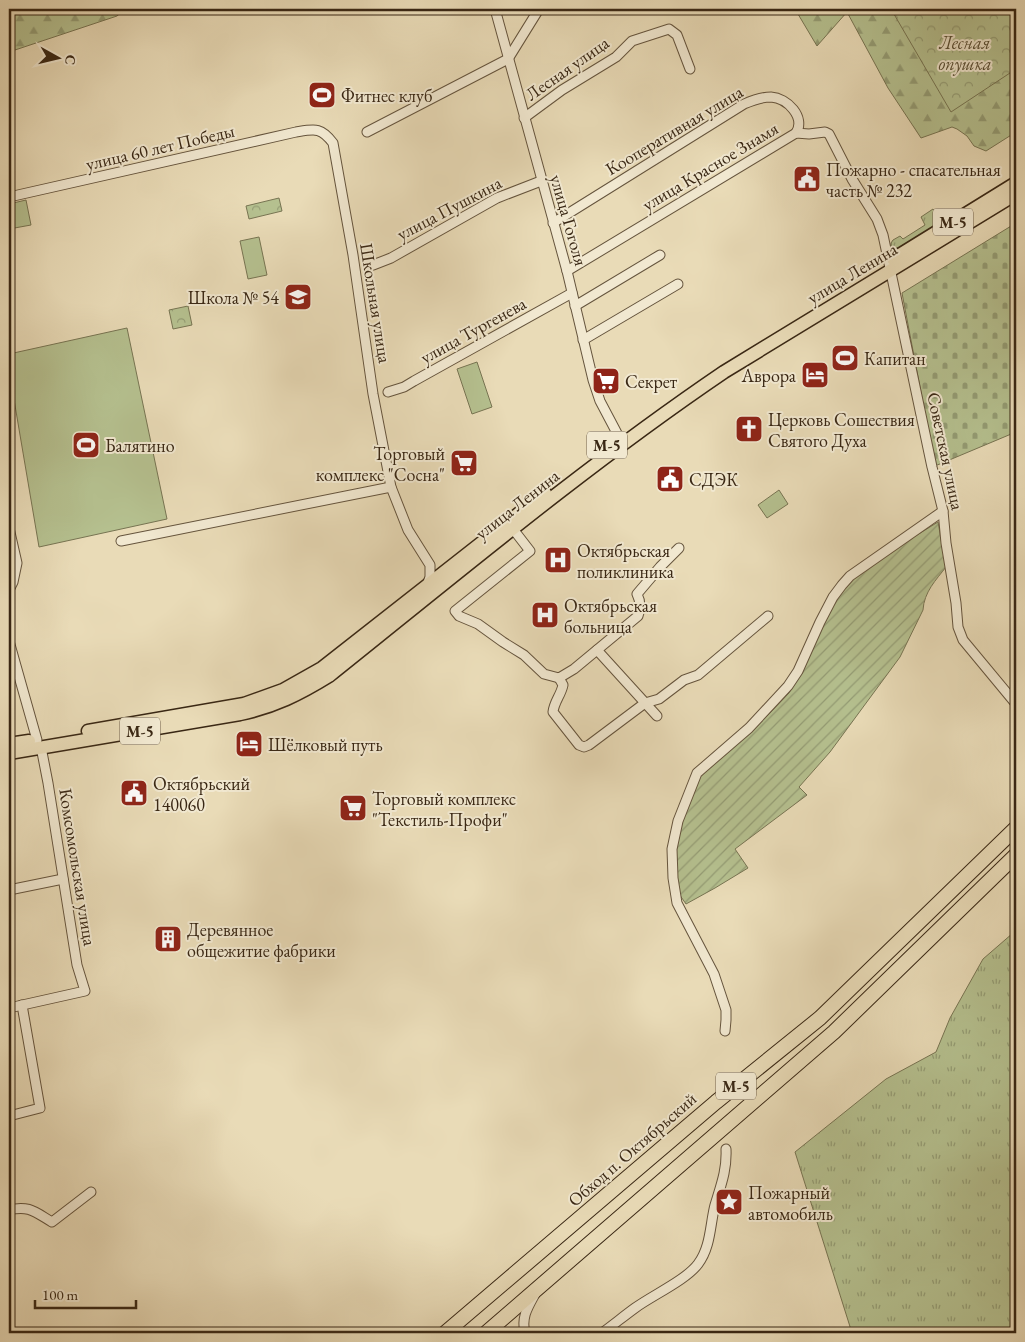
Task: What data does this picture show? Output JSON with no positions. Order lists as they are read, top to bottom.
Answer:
{
  "streets": {
    "highway": ["М-5", "Обход п. Октябрьский"],
    "main road": ["улица Ленина"],
    "street": [
      "Лесная улица",
      "Кооперативная улица",
      "улица 60 лет Победы",
      "улица Красное Знамя",
      "улица Пушкина",
      "улица Гоголя",
      "Школьная улица",
      "улица Тургенева",
      "Советская улица",
      "Комсомольская улица"
    ]
  },
  "crossings": [
    ["Лесная улица", "улица Гоголя"],
    ["Кооперативная улица", "улица Красное Знамя"],
    ["Кооперативная улица", "улица Гоголя"],
    ["улица 60 лет Победы", "Школьная улица"],
    ["улица Красное Знамя", "улица Гоголя"],
    ["улица Красное Знамя", "улица Ленина"],
    ["улица Красное Знамя", "Советская улица"],
    ["улица Пушкина", "улица Гоголя"],
    ["улица Гоголя", "улица Ленина"],
    ["улица Гоголя", "улица Тургенева"],
    ["улица Ленина", "Советская улица"],
    ["улица Ленина", "Комсомольская улица"]
  ],
  "parks": ["Лесная опушка"],
  "places": {
    "sports": ["Фитнес клуб", "Капитан", "Балятино"],
    "public building": ["Пожарно - спасательная часть № 232", "СДЭК", "Октябрьский 140060"],
    "school or university": ["Школа № 54"],
    "hotel": ["Аврора", "Шёлковый путь"],
    "supermarket": ["Секрет", "Торговый комплекс \"Сосна\"", "Торговый комплекс \"Текстиль-Профи\""],
    "church": ["Церковь Сошествия Святого Духа"],
    "hospital": ["Октябрьская поликлиника", "Октябрьская больница"],
    "building": ["Деревянное общежитие фабрики"],
    "place": ["Пожарный автомобиль"]
  },
  "scale_bar": "100 m",
  "north": "right"
}
